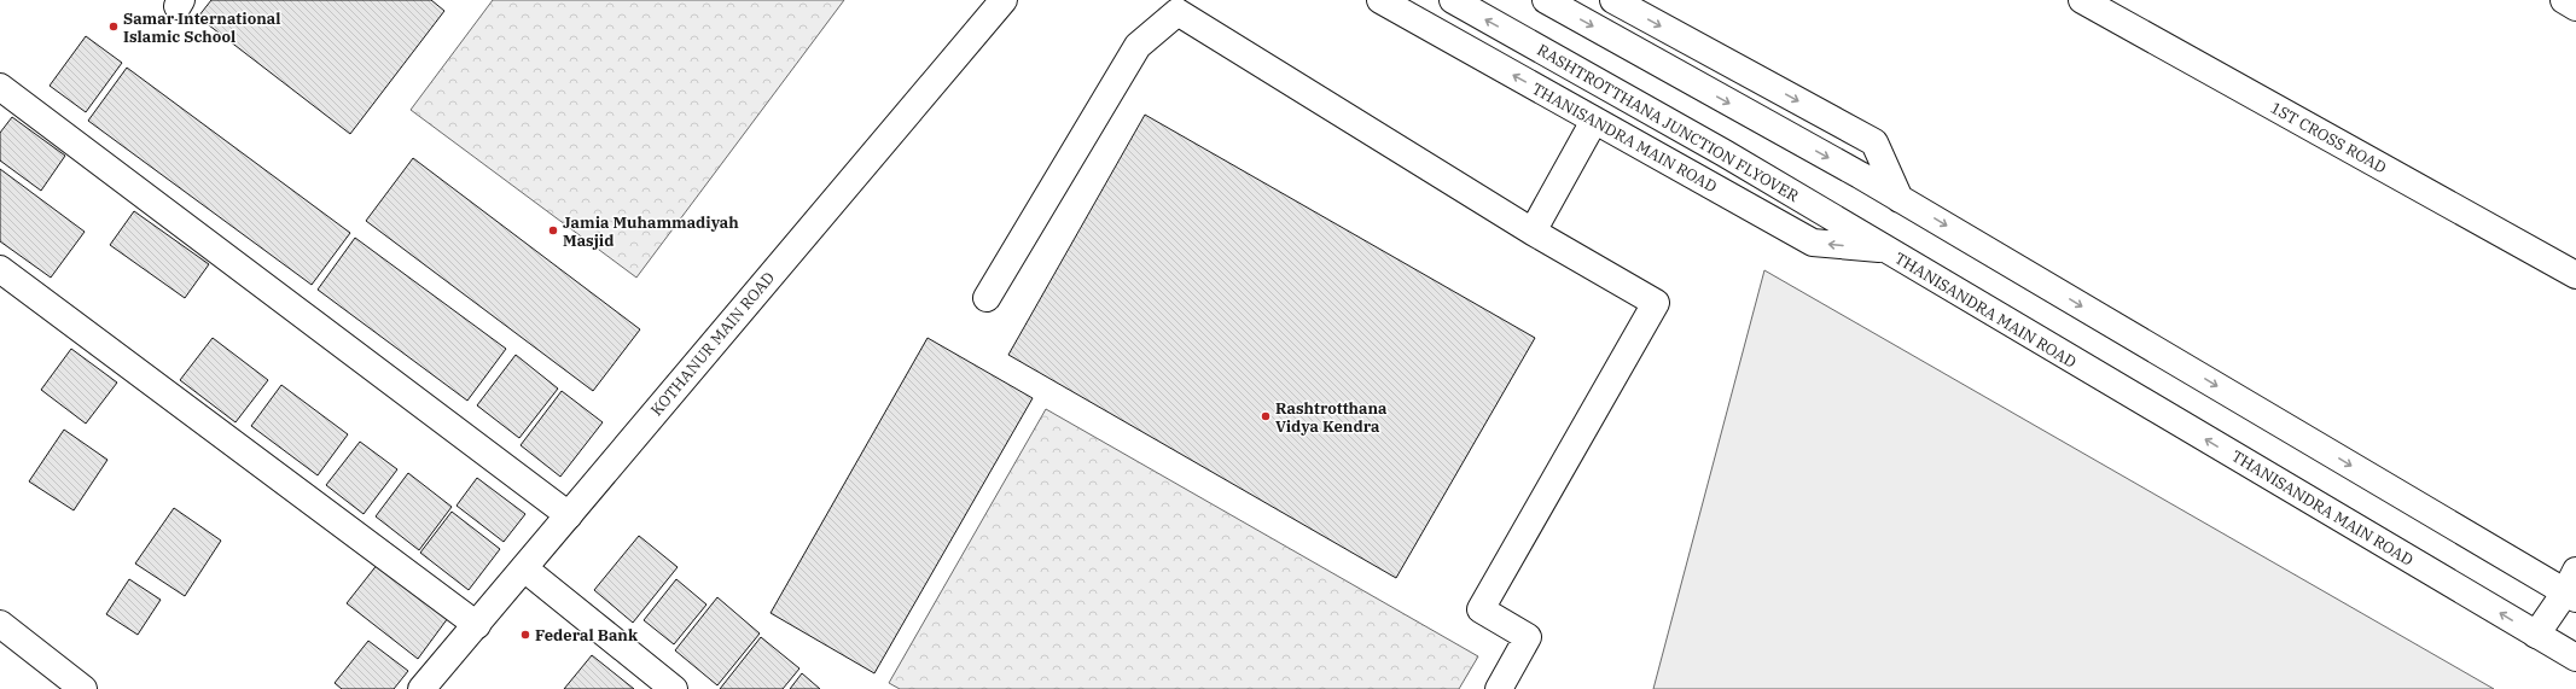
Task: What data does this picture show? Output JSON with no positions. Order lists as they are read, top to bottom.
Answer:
{
  "streets": {
    "main road": [
      "RASHTROTTHANA JUNCTION FLYOVER",
      "THANISANDRA MAIN ROAD",
      "1ST CROSS ROAD",
      "KOTHANUR MAIN ROAD"
    ]
  },
  "crossings": [
    ["RASHTROTTHANA JUNCTION FLYOVER", "THANISANDRA MAIN ROAD"]
  ],
  "places": [
    "Samar International Islamic School",
    "Jamia Muhammadiyah Masjid",
    "Rashtrotthana Vidya Kendra",
    "Federal Bank"
  ]
}
